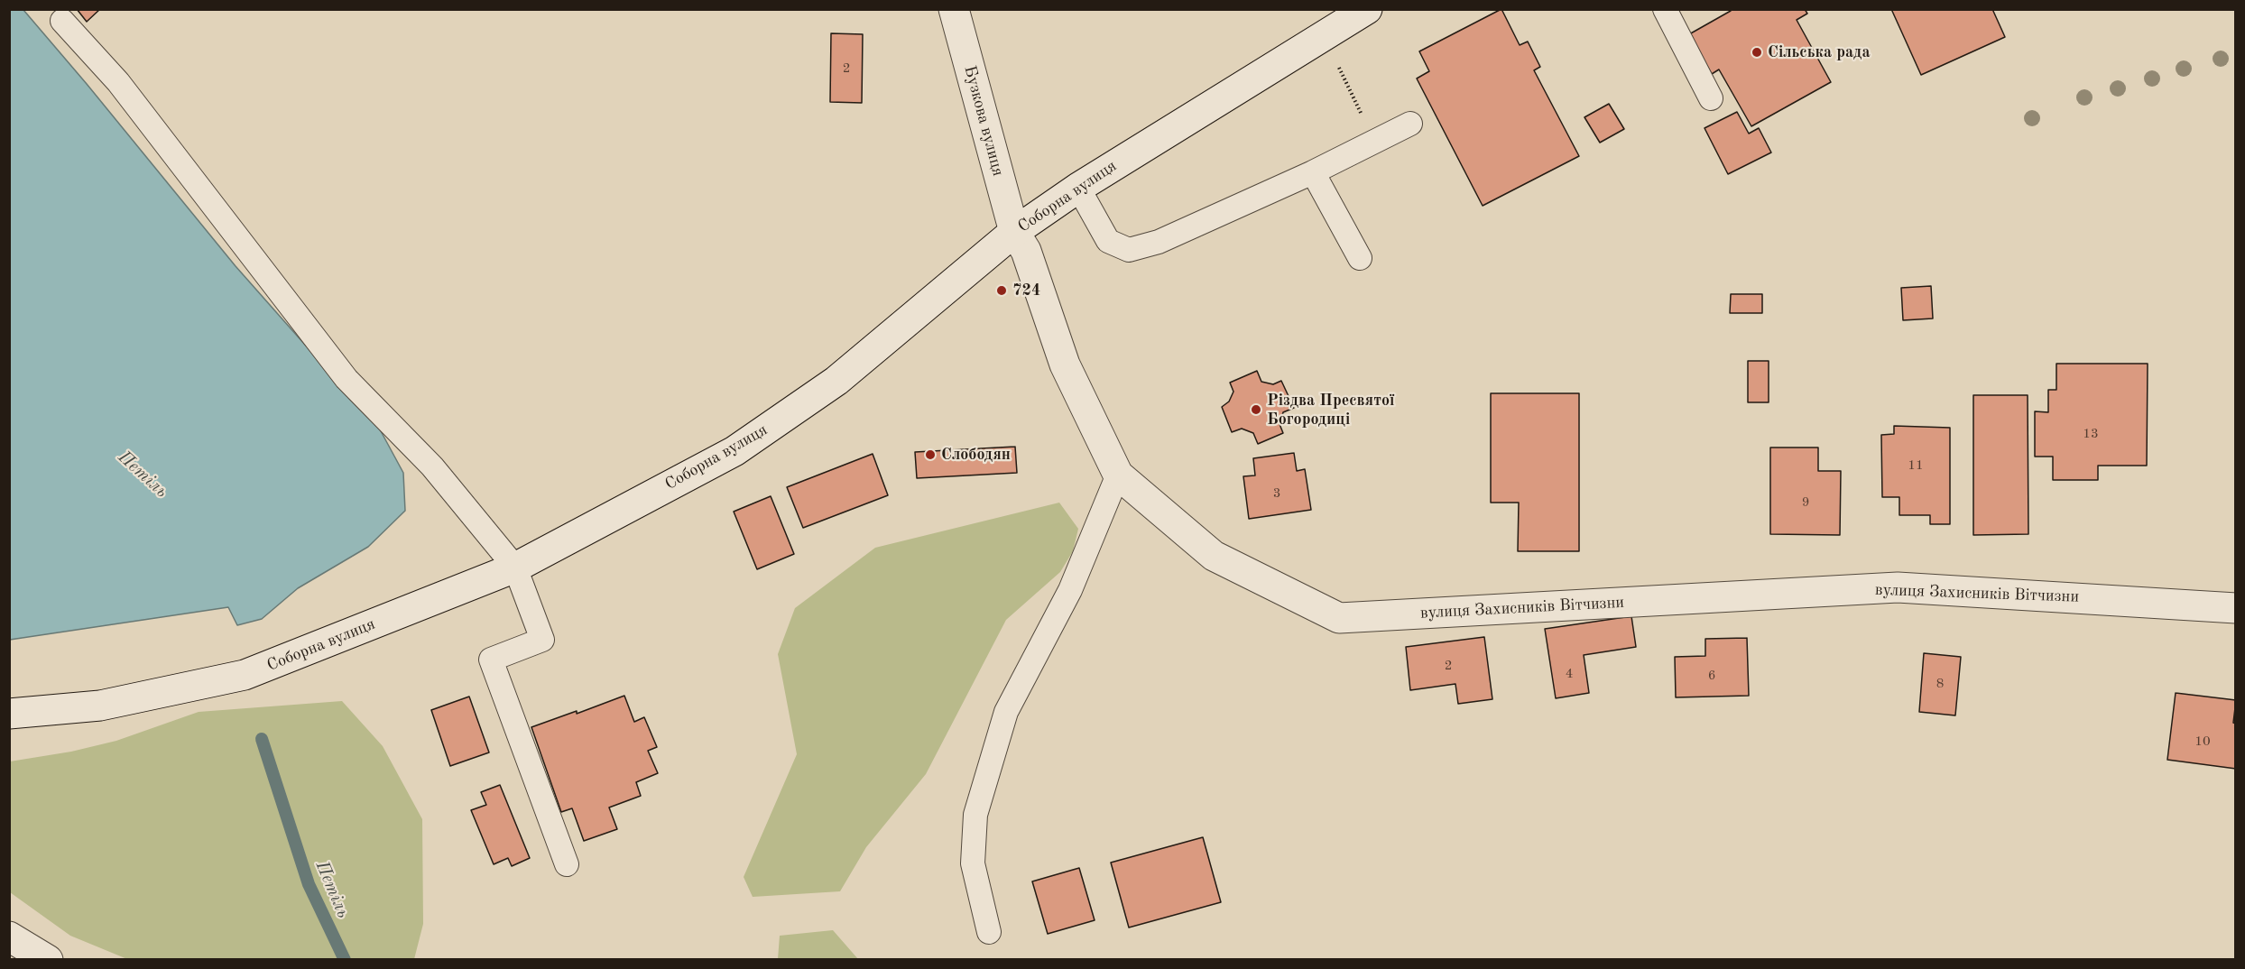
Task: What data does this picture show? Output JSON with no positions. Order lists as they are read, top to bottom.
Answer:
{
  "streets": {
    "street": ["Бузкова вулиця", "Соборна вулиця", "вулиця Захисників Вітчизни"]
  },
  "crossings": [
    ["Бузкова вулиця", "Соборна вулиця"],
    ["Бузкова вулиця", "вулиця Захисників Вітчизни"],
    ["Соборна вулиця", "вулиця Захисників Вітчизни"]
  ],
  "water": ["Петіль"],
  "places": [
    "Cільська рада",
    "724",
    "Різдва Пресвятої Богородиці",
    "Слободян"
  ],
  "house_numbers": [
    "2",
    "13",
    "11",
    "3",
    "9",
    "2",
    "4",
    "6",
    "8",
    "10"
  ]
}
